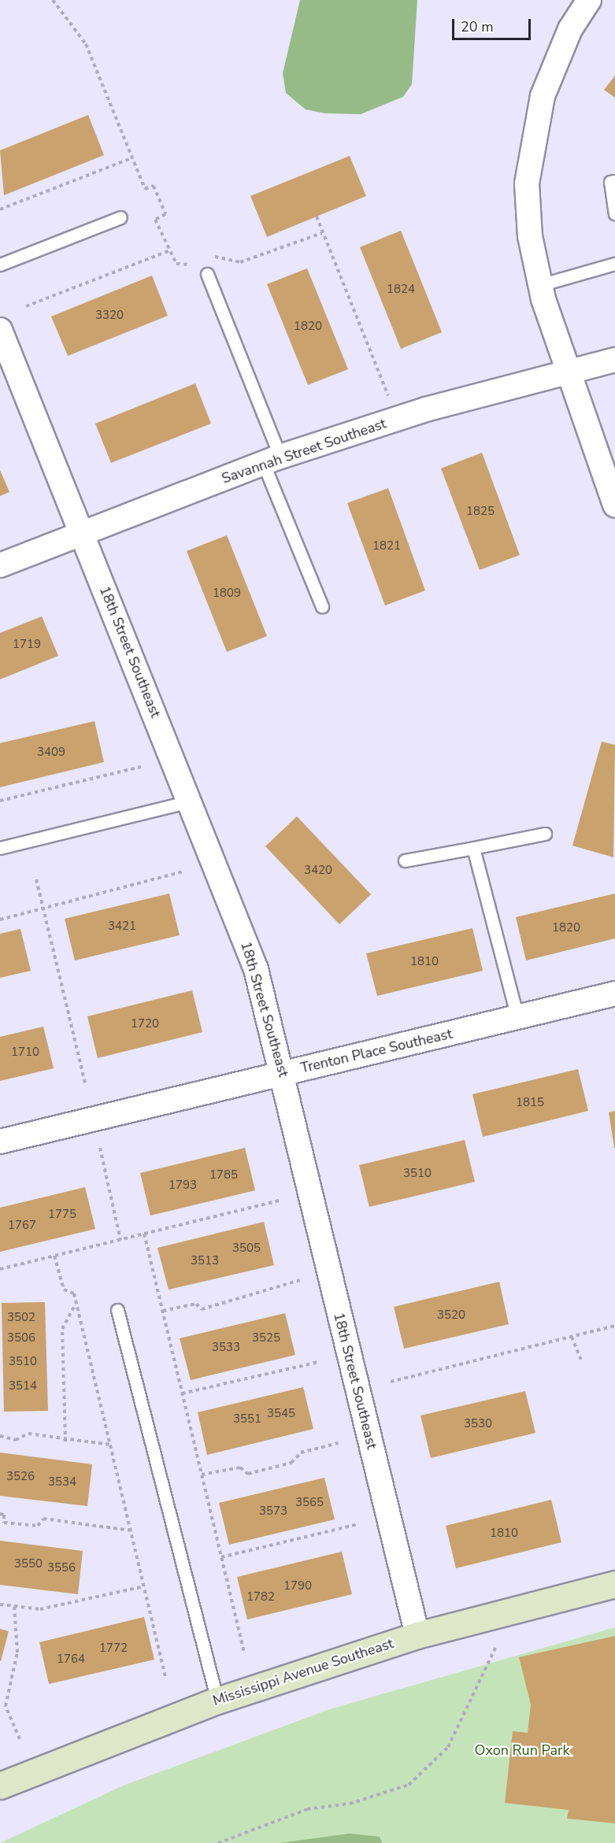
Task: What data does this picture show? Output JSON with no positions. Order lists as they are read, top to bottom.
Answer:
{
  "streets": {
    "main road": ["Mississippi Avenue Southeast"],
    "street": ["Savannah Street Southeast", "18th Street Southeast", "Trenton Place Southeast"]
  },
  "crossings": [
    ["Savannah Street Southeast", "18th Street Southeast"],
    ["18th Street Southeast", "Trenton Place Southeast"],
    ["18th Street Southeast", "Mississippi Avenue Southeast"]
  ],
  "parks": ["Oxon Run Park"],
  "house_numbers": [
    "1824",
    "3320",
    "1820",
    "1825",
    "1821",
    "1809",
    "1719",
    "3409",
    "3420",
    "3421",
    "1820",
    "1810",
    "1720",
    "1710",
    "1815",
    "3510",
    "1785",
    "1793",
    "1775",
    "1767",
    "3505",
    "3513",
    "3520",
    "3502",
    "3506",
    "3525",
    "3533",
    "3510",
    "3514",
    "3545",
    "3551",
    "3530",
    "3526",
    "3534",
    "3565",
    "3573",
    "1810",
    "3550",
    "3556",
    "1790",
    "1782",
    "1772",
    "1764"
  ],
  "scale_bar": "20 m"
}
